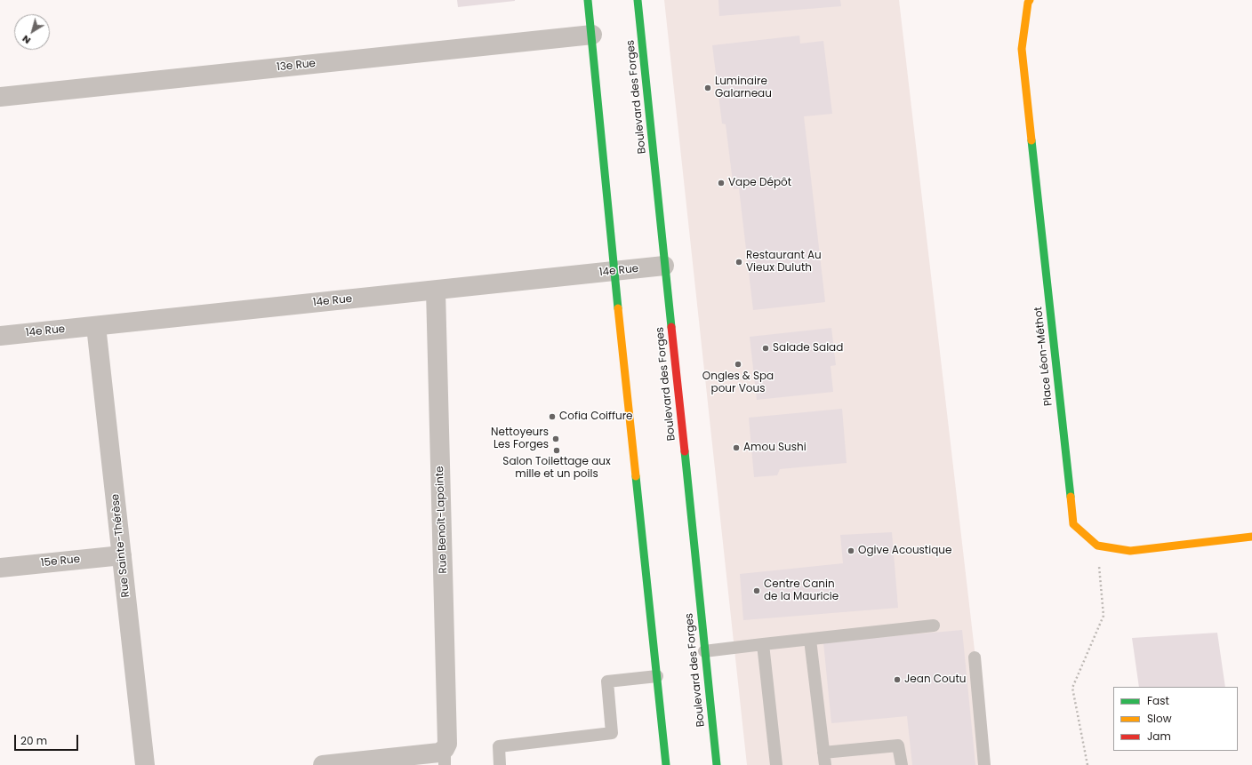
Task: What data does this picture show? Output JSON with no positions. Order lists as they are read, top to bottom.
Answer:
{
  "streets": {
    "main road": ["Boulevard des Forges", "Place Léon-Méthot"],
    "street": [
      "13e Rue",
      "14e Rue",
      "Rue Benoît-Lapointe",
      "Rue Sainte-Thérèse",
      "15e Rue"
    ]
  },
  "crossings": [
    ["Boulevard des Forges", "14e Rue"],
    ["14e Rue", "Rue Benoît-Lapointe"],
    ["14e Rue", "Rue Sainte-Thérèse"],
    ["Rue Sainte-Thérèse", "15e Rue"]
  ],
  "places": [
    "Luminaire Galarneau",
    "Vape Dépôt",
    "Restaurant Au Vieux Duluth",
    "Salade Salad",
    "Ongles & Spa pour Vous",
    "Cofia Coiffure",
    "Nettoyeurs Les Forges",
    "Amou Sushi",
    "Salon Toilettage aux mille et un poils",
    "Ogive Acoustique",
    "Centre Canin de la Mauricie",
    "Jean Coutu"
  ],
  "legend": ["Fast", "Slow", "Jam"],
  "scale_bar": "20 m",
  "north": "bottom left"
}
